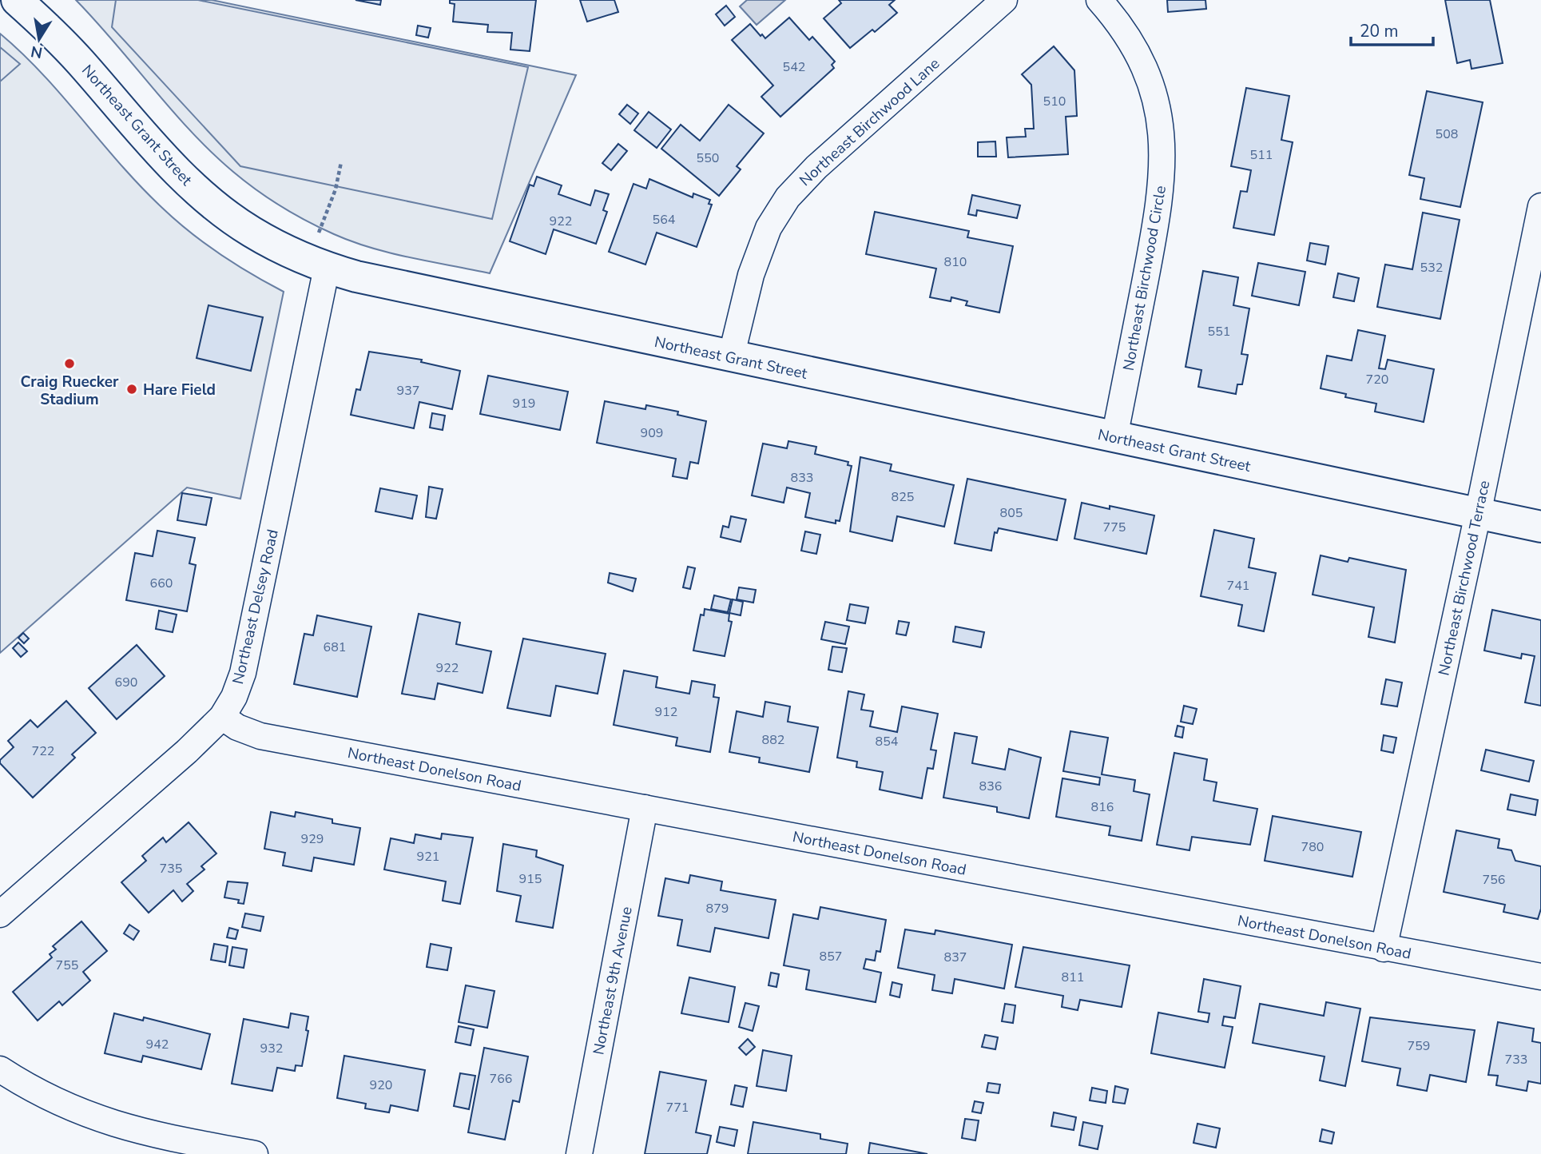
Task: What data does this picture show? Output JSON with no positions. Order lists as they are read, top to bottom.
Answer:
{
  "streets": {
    "street": [
      "Northeast Birchwood Lane",
      "Northeast Grant Street",
      "Northeast Birchwood Circle",
      "Northeast Birchwood Terrace",
      "Northeast Delsey Road",
      "Northeast Donelson Road",
      "Northeast 9th Avenue"
    ]
  },
  "crossings": [
    ["Northeast Birchwood Lane", "Northeast Grant Street"],
    ["Northeast Grant Street", "Northeast Birchwood Circle"],
    ["Northeast Grant Street", "Northeast Birchwood Terrace"],
    ["Northeast Grant Street", "Northeast Delsey Road"],
    ["Northeast Birchwood Terrace", "Northeast Donelson Road"],
    ["Northeast Delsey Road", "Northeast Donelson Road"],
    ["Northeast Donelson Road", "Northeast 9th Avenue"]
  ],
  "places": ["Craig Ruecker Stadium", "Hare Field"],
  "house_numbers": [
    "542",
    "510",
    "508",
    "511",
    "550",
    "564",
    "922",
    "810",
    "532",
    "551",
    "720",
    "937",
    "919",
    "909",
    "833",
    "825",
    "805",
    "775",
    "660",
    "741",
    "681",
    "922",
    "690",
    "912",
    "882",
    "854",
    "722",
    "836",
    "816",
    "929",
    "780",
    "921",
    "735",
    "915",
    "756",
    "879",
    "857",
    "837",
    "755",
    "811",
    "942",
    "759",
    "932",
    "733",
    "766",
    "920",
    "771"
  ],
  "scale_bar": "20 m",
  "north": "bottom"
}
